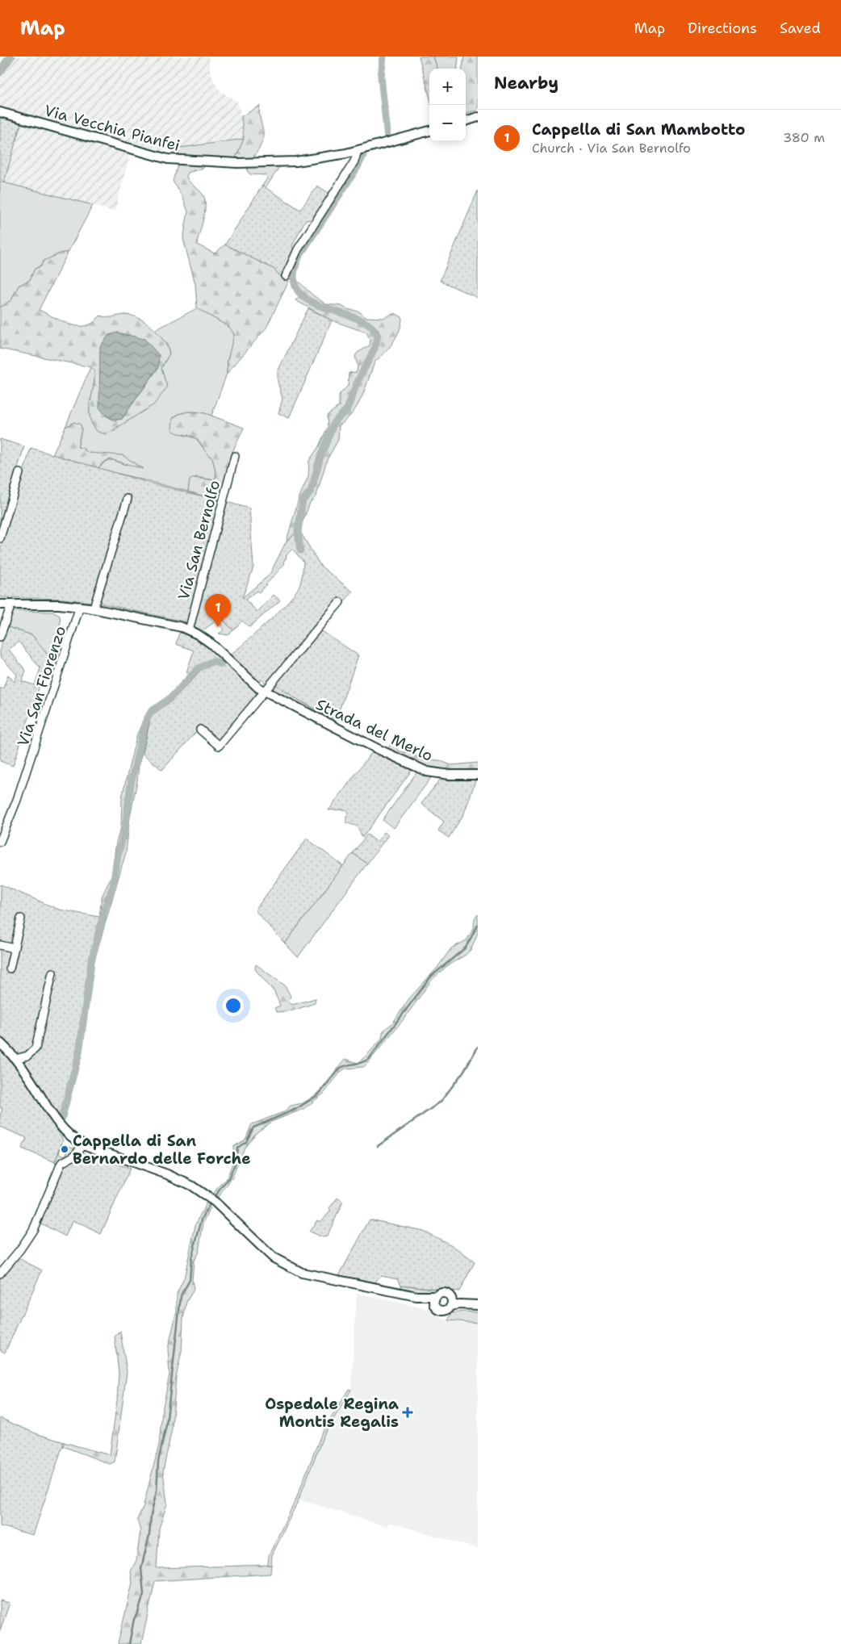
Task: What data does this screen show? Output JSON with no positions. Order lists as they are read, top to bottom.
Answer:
{
  "streets": {
    "street": [
      "Via Vecchia Pianfei",
      "Via San Bernolfo",
      "Via San Fiorenzo",
      "Strada del Merlo"
    ]
  },
  "places": {
    "other": ["Cappella di San Bernardo delle Forche"],
    "health": ["Ospedale Regina Montis Regalis"]
  },
  "page": {
    "header": "Map",
    "nav": ["Map", "Directions", "Saved"],
    "heading": "Nearby",
    "map_buttons": ["+", "−"],
    "list": [
      {
        "mark": "1",
        "name": "Cappella di San Mambotto",
        "note": "Church · Via San Bernolfo",
        "value": "380 m"
      }
    ],
    "pins": "1"
  }
}
